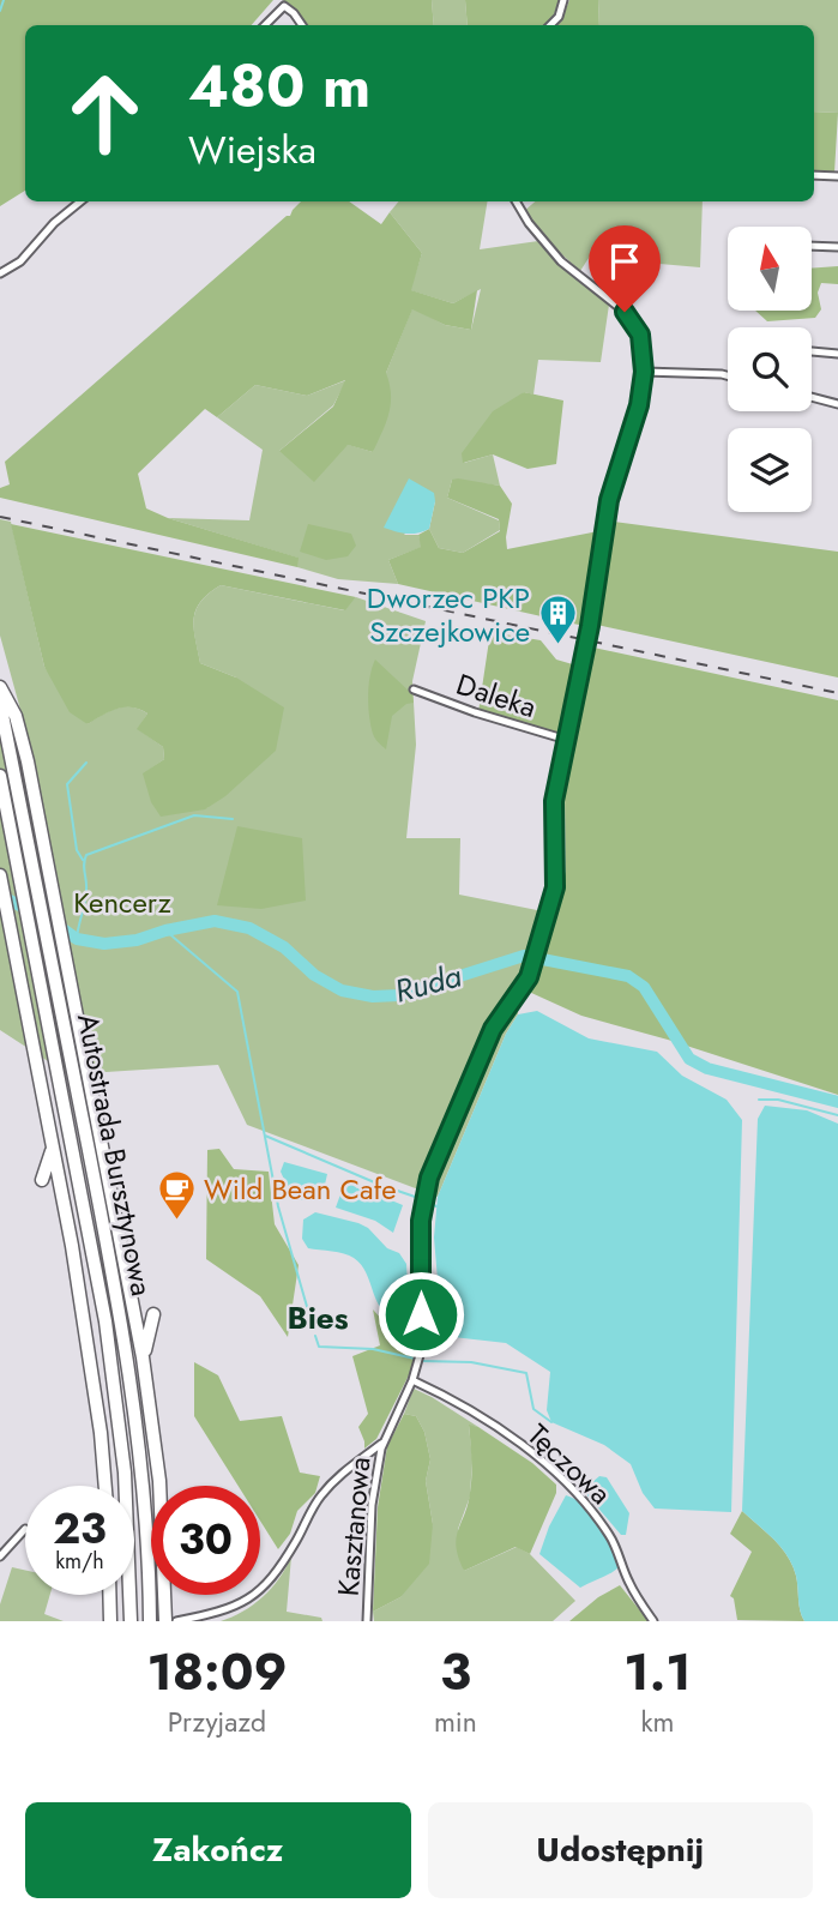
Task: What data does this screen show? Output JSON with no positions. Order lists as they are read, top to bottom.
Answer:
{
  "streets": {
    "highway": ["Autostrada Bursztynowa"],
    "street": ["Daleka", "Tęczowa", "Kasztanowa"]
  },
  "crossings": [
    ["Daleka", "Kasztanowa"],
    ["Tęczowa", "Kasztanowa"]
  ],
  "districts": ["Bies"],
  "water": ["Ruda"],
  "parks": ["Kencerz"],
  "places": {
    "building": ["Dworzec PKP Szczejkowice"],
    "cafe": ["Wild Bean Cafe"]
  },
  "north": "top",
  "page": {
    "turn": ["480 m", "Wiejska"],
    "speed": "23 km/h",
    "limit": "30",
    "eta": [
      "18:09",
      "Przyjazd",
      "3",
      "min",
      "1.1",
      "km"
    ],
    "buttons": ["Zakończ", "Udostępnij"]
  }
}
